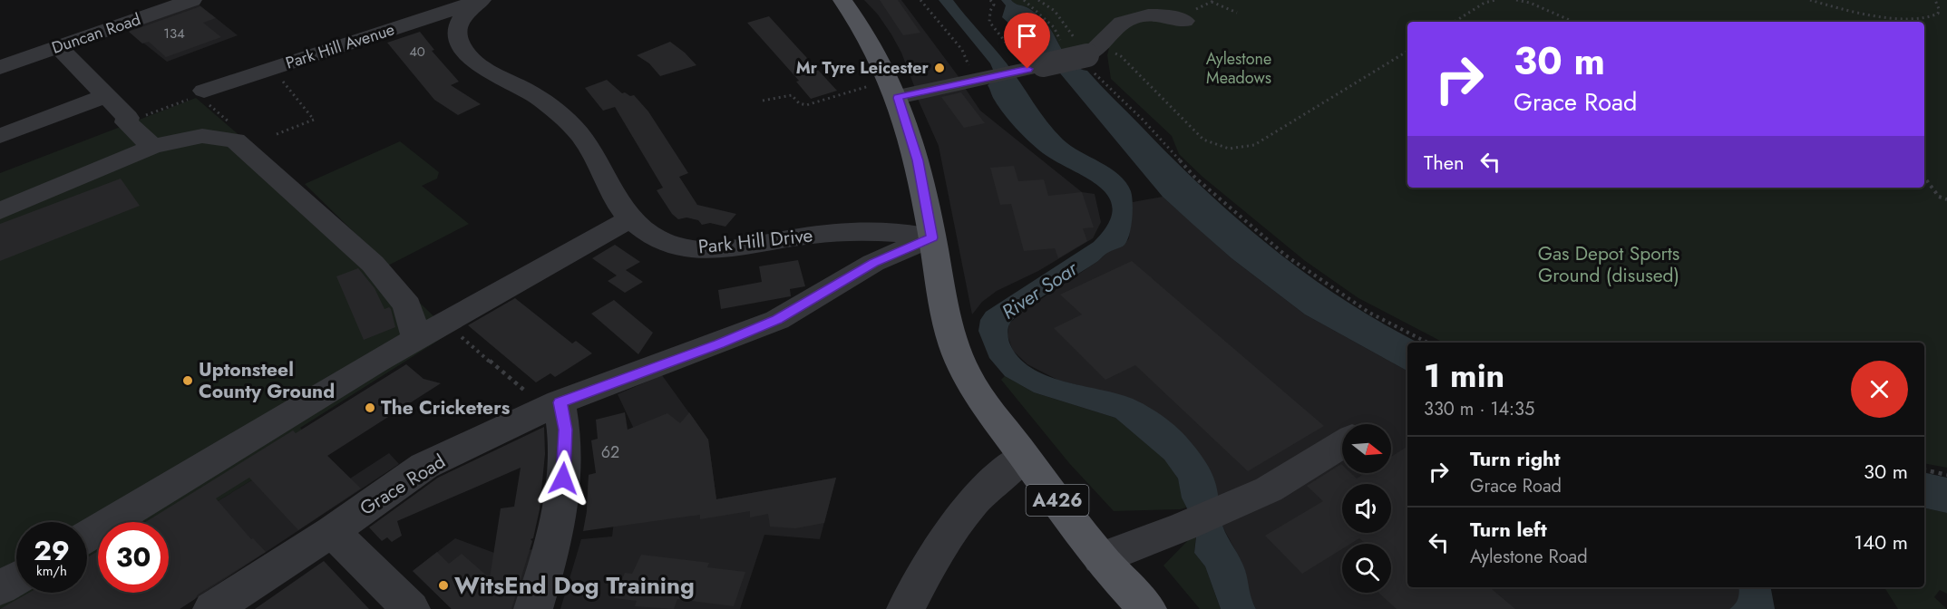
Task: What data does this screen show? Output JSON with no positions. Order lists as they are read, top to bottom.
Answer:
{
  "streets": {
    "main road": ["A426"],
    "street": [
      "Duncan Road",
      "Park Hill Avenue",
      "Park Hill Drive",
      "Grace Road"
    ]
  },
  "crossings": [
    ["Park Hill Avenue", "Park Hill Drive"],
    ["Park Hill Drive", "Grace Road"],
    ["Park Hill Drive", "A426"],
    ["Grace Road", "A426"]
  ],
  "water": ["River Soar"],
  "parks": ["Aylestone Meadows", "Gas Depot Sports Ground (disused)"],
  "places": [
    "Mr Tyre Leicester",
    "Uptonsteel County Ground",
    "The Cricketers",
    "WitsEnd Dog Training"
  ],
  "house_numbers": ["134", "40", "62"],
  "north": "right",
  "page": {
    "turn": ["30 m", "Grace Road"],
    "then": "Then",
    "heading": ["1 min", "330 m · 14:35"],
    "list": [
      {
        "name": "Turn right",
        "note": "Grace Road",
        "value": "30 m"
      },
      {
        "name": "Turn left",
        "note": "Aylestone Road",
        "value": "140 m"
      }
    ],
    "speed": "29 km/h",
    "limit": "30"
  }
}
